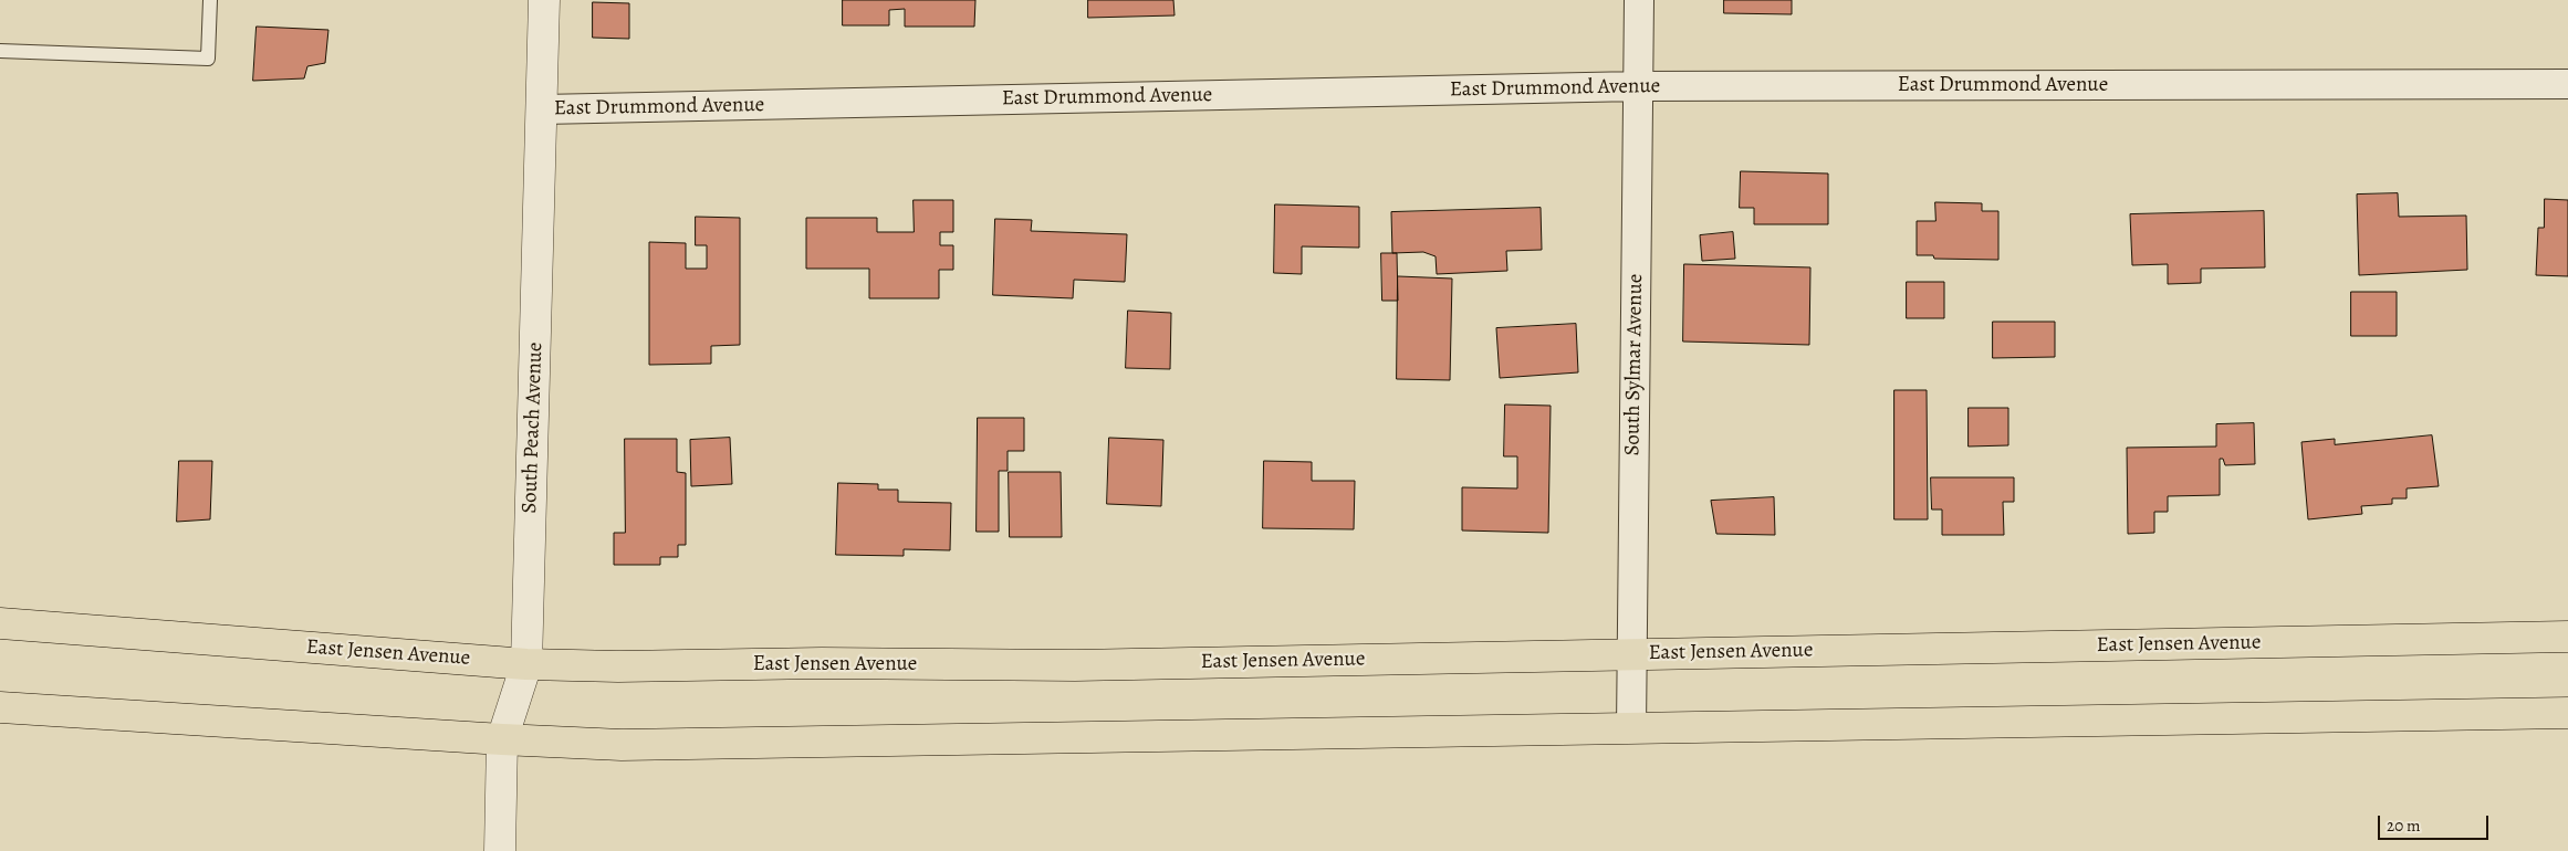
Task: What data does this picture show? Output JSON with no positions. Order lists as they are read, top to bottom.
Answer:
{
  "streets": {
    "main road": ["East Jensen Avenue"],
    "street": ["East Drummond Avenue", "South Sylmar Avenue", "South Peach Avenue"]
  },
  "crossings": [
    ["East Drummond Avenue", "South Sylmar Avenue"],
    ["East Drummond Avenue", "South Peach Avenue"],
    ["South Sylmar Avenue", "East Jensen Avenue"],
    ["South Peach Avenue", "East Jensen Avenue"]
  ],
  "scale_bar": "20 m"
}
